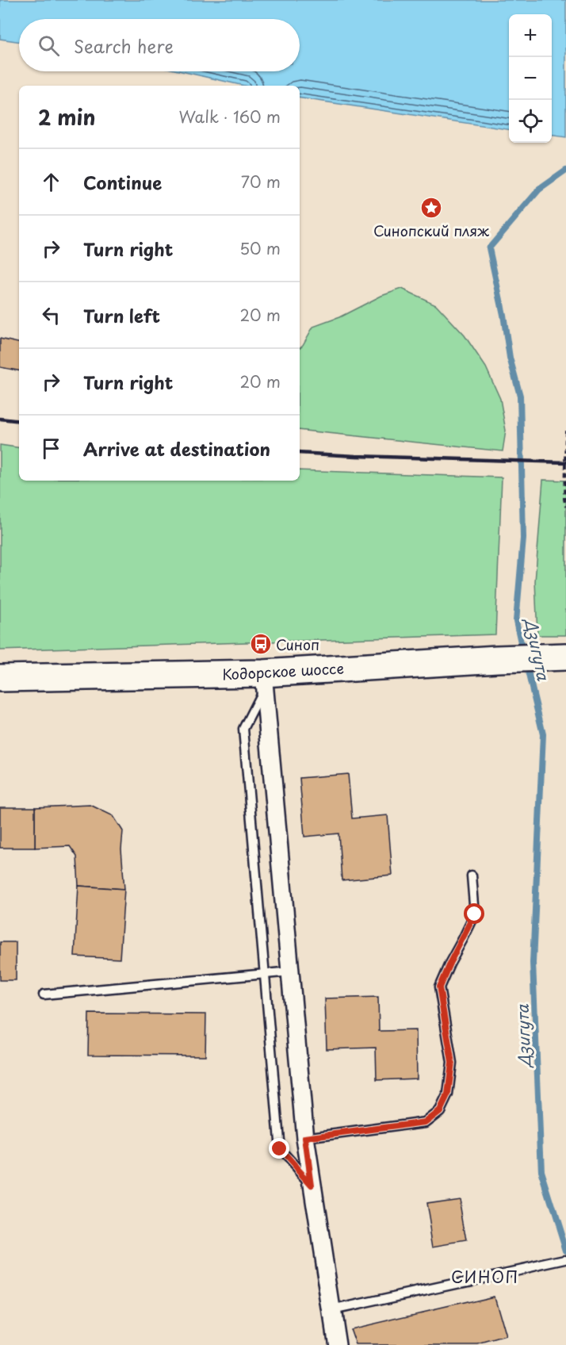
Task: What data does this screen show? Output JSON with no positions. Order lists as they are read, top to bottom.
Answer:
{
  "streets": {
    "highway": ["Кодорское шоссе"]
  },
  "districts": ["СИНОП"],
  "water": ["Дзигута"],
  "places": {
    "place": ["Синопский пляж"],
    "bus stop": ["Синоп"]
  },
  "page": {
    "map_buttons": ["+", "−"],
    "search": "Search here",
    "heading": ["2 min", "Walk · 160 m"],
    "list": [
      ["Continue", "70 m"],
      ["Turn right", "50 m"],
      ["Turn left", "20 m"],
      ["Turn right", "20 m"],
      "Arrive at destination"
    ]
  }
}
